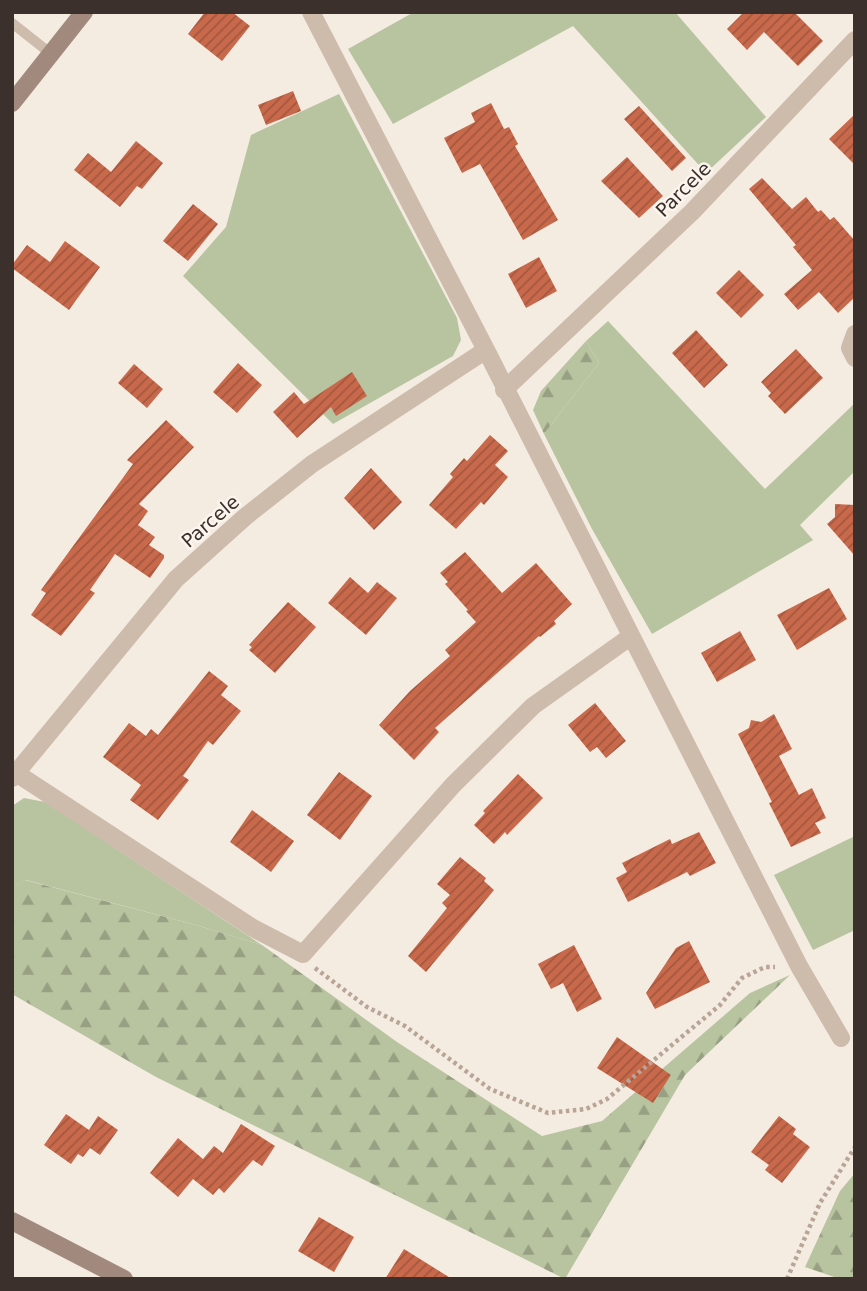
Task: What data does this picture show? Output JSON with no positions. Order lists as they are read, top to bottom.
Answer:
{
  "streets": {
    "street": ["Parcele"]
  }
}
